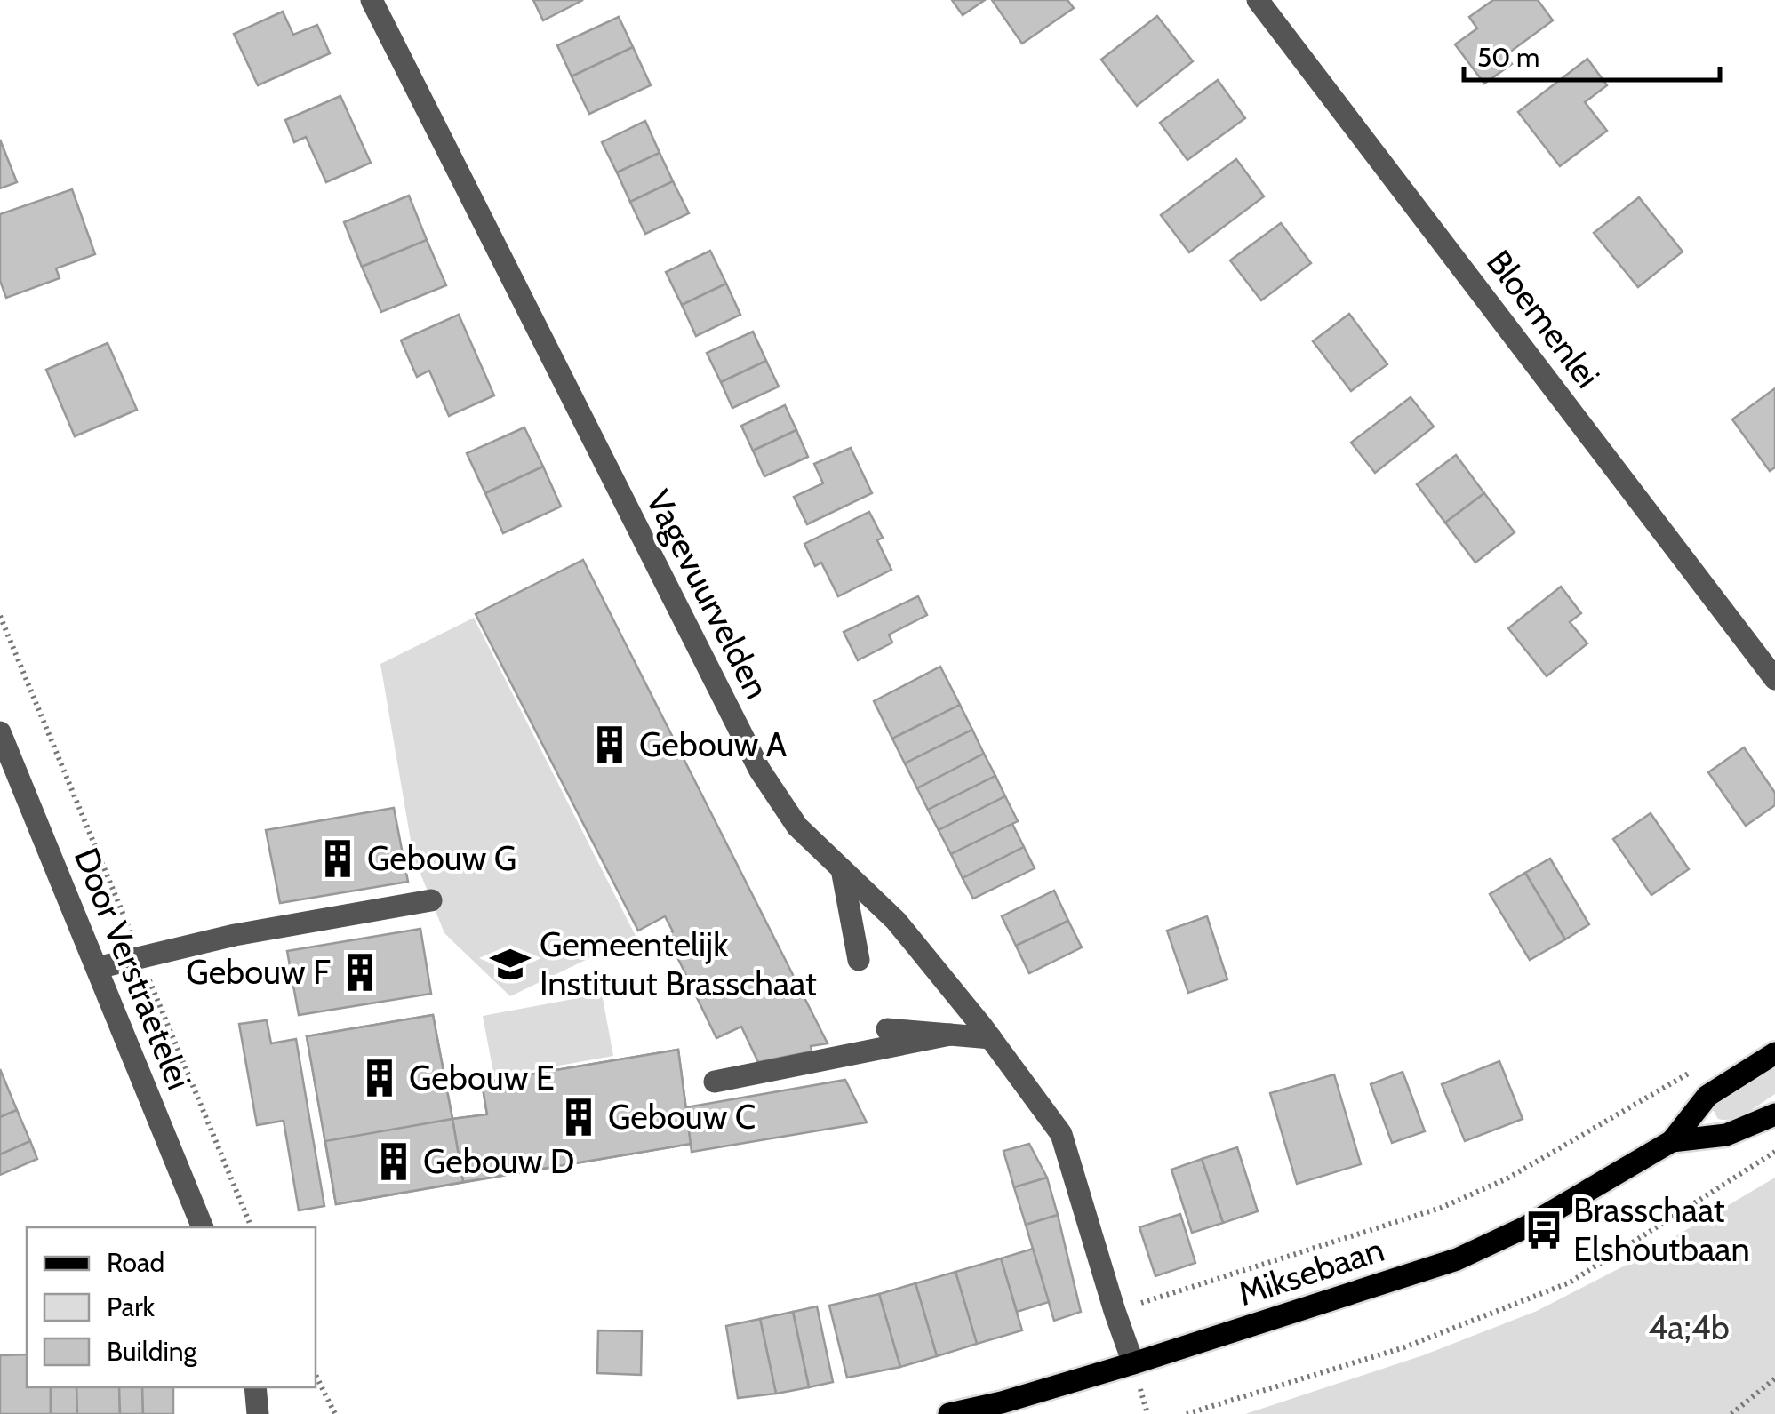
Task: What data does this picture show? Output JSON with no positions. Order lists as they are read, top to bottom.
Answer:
{
  "streets": {
    "main road": ["Miksebaan"],
    "street": ["Bloemenlei", "Vagevuurvelden", "Door Verstraetelei"]
  },
  "crossings": [
    ["Vagevuurvelden", "Miksebaan"]
  ],
  "parks": ["4a;4b"],
  "places": {
    "building": [
      "Gebouw A",
      "Gebouw G",
      "Gebouw F",
      "Gebouw E",
      "Gebouw C",
      "Gebouw D"
    ],
    "school or university": ["Gemeentelijk Instituut Brasschaat"],
    "bus stop": ["Brasschaat Elshoutbaan"]
  },
  "legend": ["Road", "Park", "Building"],
  "scale_bar": "50 m"
}
